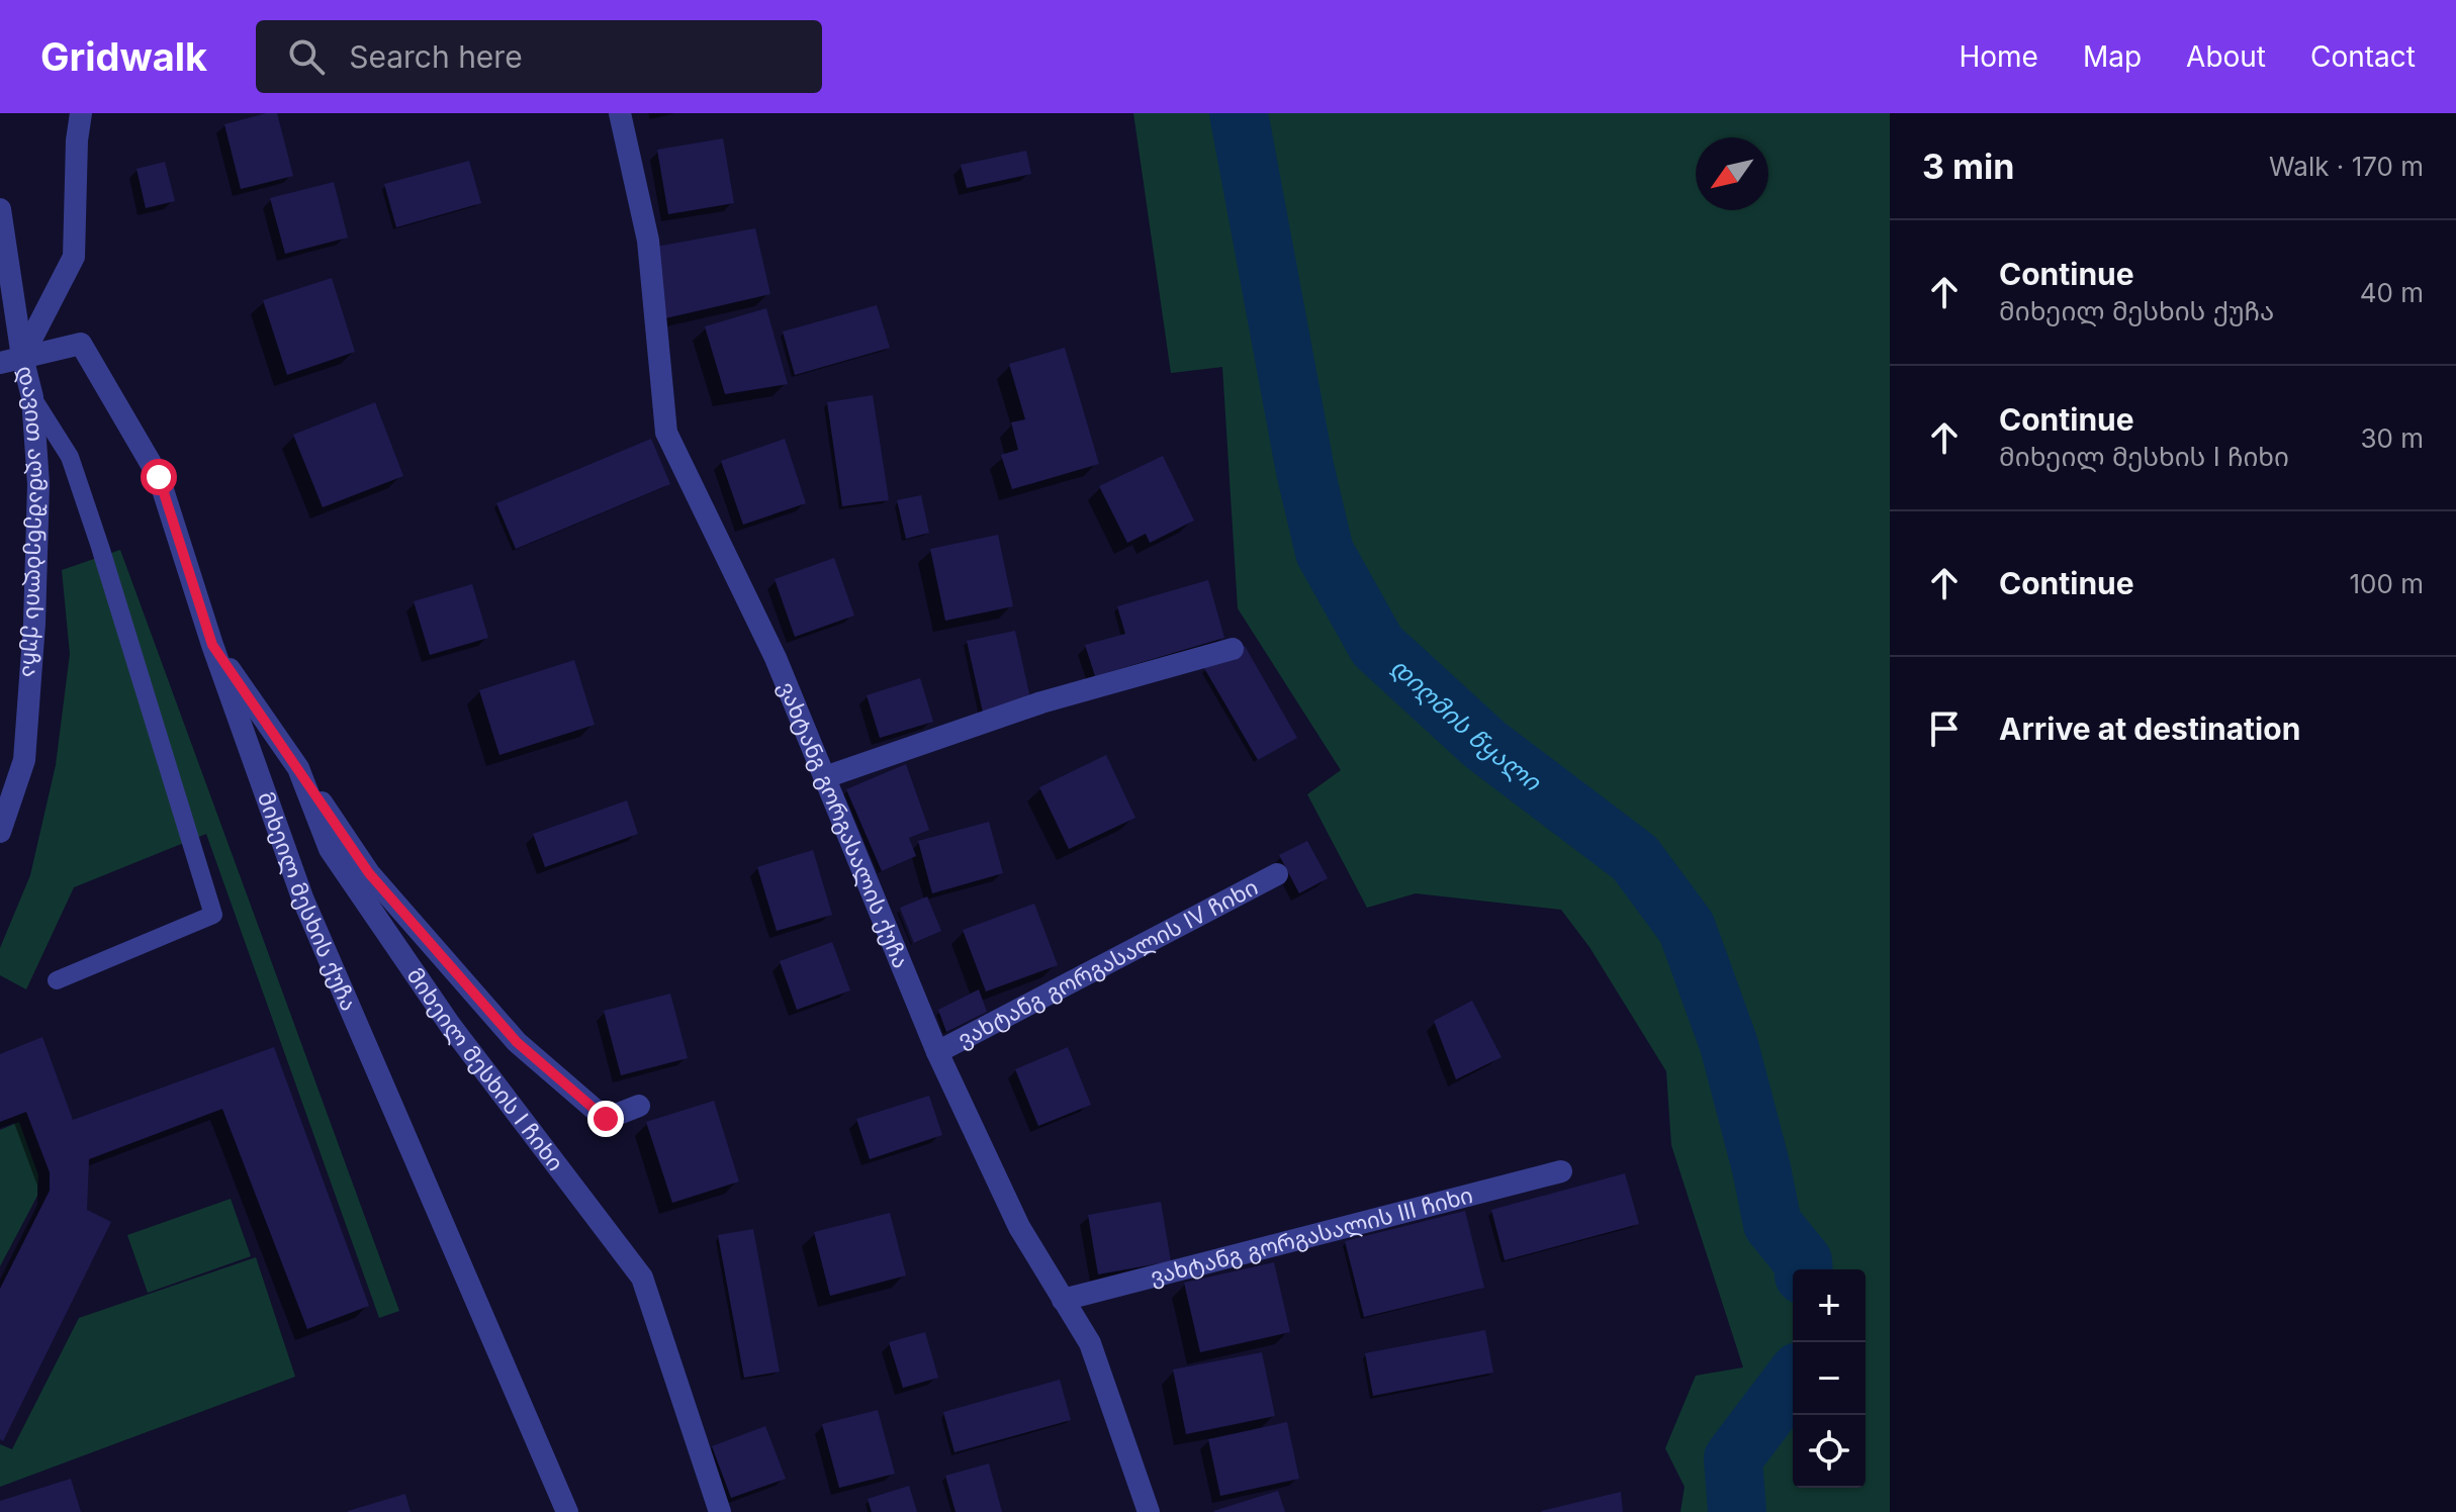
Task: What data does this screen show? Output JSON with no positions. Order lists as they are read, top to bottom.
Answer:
{
  "streets": {
    "street": [
      "დავით აღმაშენებლის ქუჩა",
      "ვახტანგ გორგასალის ქუჩა",
      "მიხეილ მესხის ქუჩა",
      "ვახტანგ გორგასალის IV ჩიხი",
      "მიხეილ მესხის I ჩიხი",
      "ვახტანგ გორგასალის III ჩიხი"
    ]
  },
  "crossings": [
    ["დავით აღმაშენებლის ქუჩა", "მიხეილ მესხის ქუჩა"],
    ["ვახტანგ გორგასალის ქუჩა", "ვახტანგ გორგასალის IV ჩიხი"],
    ["ვახტანგ გორგასალის ქუჩა", "ვახტანგ გორგასალის III ჩიხი"],
    ["მიხეილ მესხის ქუჩა", "მიხეილ მესხის I ჩიხი"]
  ],
  "water": ["დიღმის წყალი"],
  "north": "bottom left",
  "page": {
    "header": "Gridwalk",
    "search": "Search here",
    "nav": [
      "Home",
      "Map",
      "About",
      "Contact"
    ],
    "heading": ["3 min", "Walk · 170 m"],
    "list": [
      ["Continue", "მიხეილ მესხის ქუჩა", "40 m"],
      ["Continue", "მიხეილ მესხის I ჩიხი", "30 m"],
      ["Continue", "100 m"],
      "Arrive at destination"
    ],
    "map_buttons": ["+", "−"]
  }
}
